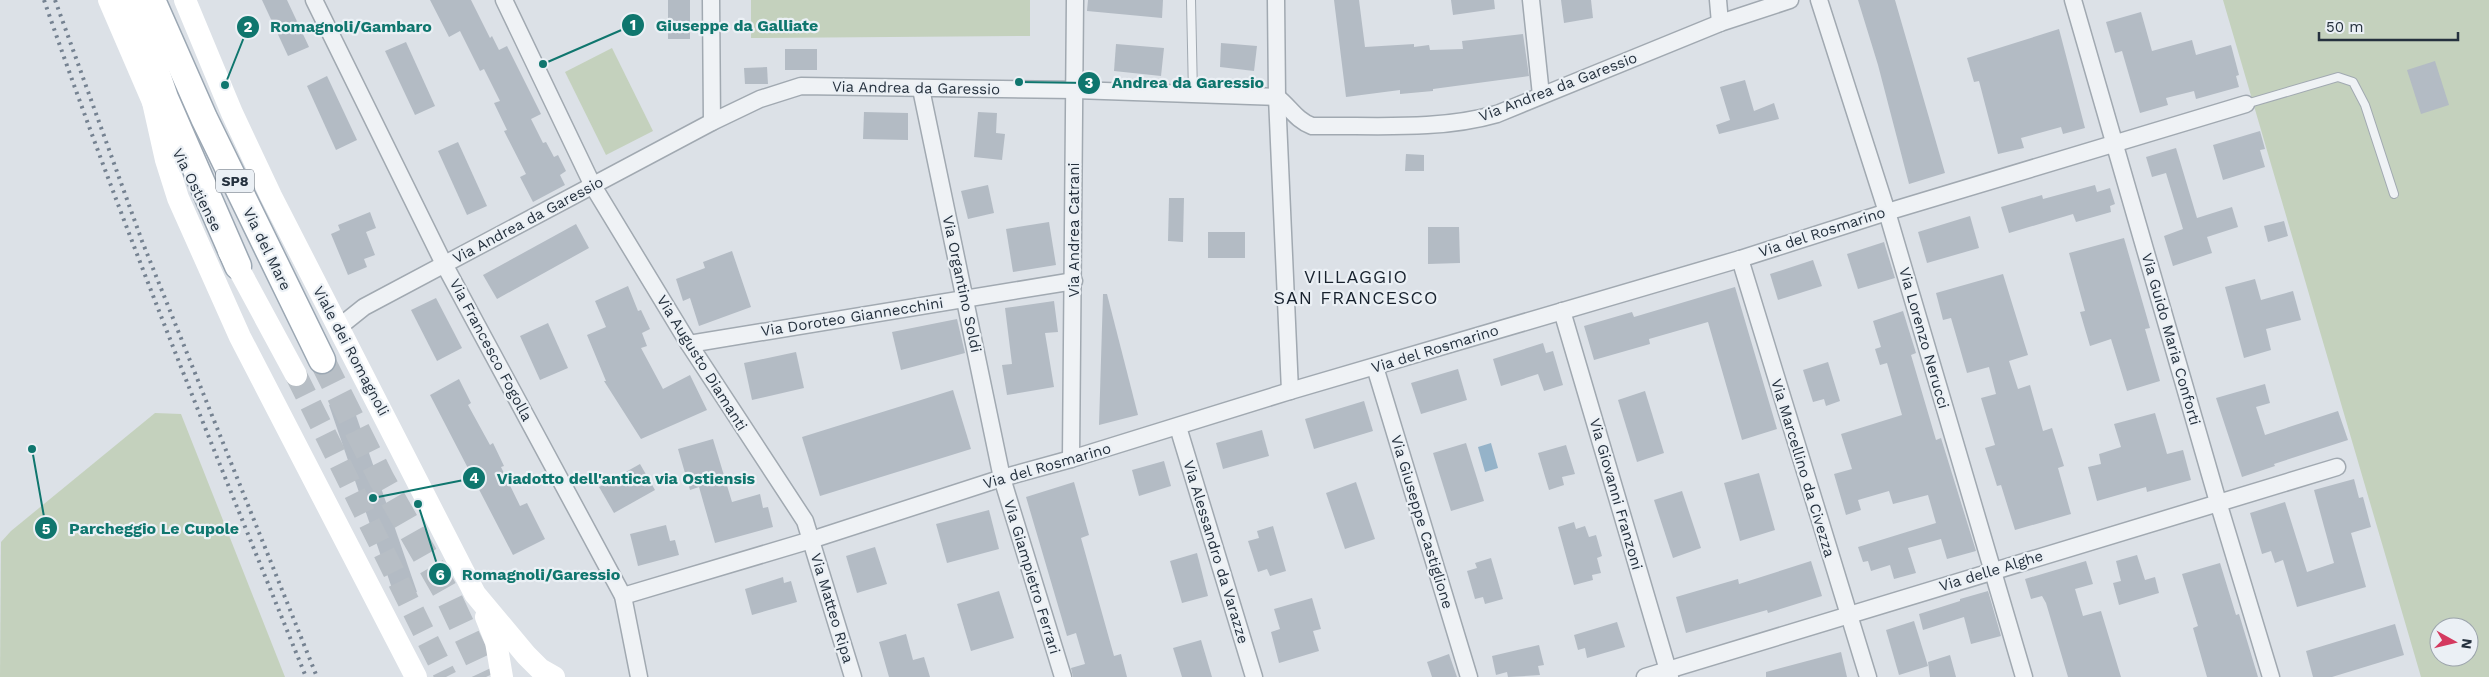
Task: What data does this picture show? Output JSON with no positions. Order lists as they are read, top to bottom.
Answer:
{
  "streets": {
    "main road": [
      "SP8",
      "Via Ostiense",
      "Via del Mare",
      "Viale dei Romagnoli"
    ],
    "street": [
      "Via Andrea da Garessio",
      "Via Andrea Catrani",
      "Via del Rosmarino",
      "Via Organtino Soldi",
      "Via Doroteo Giannecchini",
      "Via Lorenzo Nerucci",
      "Via Guido Maria Conforti",
      "Via Francesco Fogolla",
      "Via Augusto Diamanti",
      "Via Marcellino da Civezza",
      "Via Giovanni Franzoni",
      "Via Giuseppe Castiglione",
      "Via Alessandro da Varazze",
      "Via delle Alghe",
      "Via Giampietro Ferrari",
      "Via Matteo Ripa"
    ]
  },
  "crossings": [
    ["Via Andrea da Garessio", "Via Andrea Catrani"],
    ["Via Andrea da Garessio", "Via Organtino Soldi"],
    ["Via Andrea da Garessio", "Via Francesco Fogolla"],
    ["Via Andrea da Garessio", "Viale dei Romagnoli"],
    ["Via Andrea da Garessio", "Via Augusto Diamanti"],
    ["Via Andrea Catrani", "Via del Rosmarino"],
    ["Via Andrea Catrani", "Via Doroteo Giannecchini"],
    ["Via del Rosmarino", "Via Organtino Soldi"],
    ["Via del Rosmarino", "Via Lorenzo Nerucci"],
    ["Via del Rosmarino", "Via Guido Maria Conforti"],
    ["Via del Rosmarino", "Via Francesco Fogolla"],
    ["Via del Rosmarino", "Via Augusto Diamanti"],
    ["Via del Rosmarino", "Via Marcellino da Civezza"],
    ["Via del Rosmarino", "Via Giovanni Franzoni"],
    ["Via del Rosmarino", "Via Giuseppe Castiglione"],
    ["Via del Rosmarino", "Via Alessandro da Varazze"],
    ["Via del Rosmarino", "Via Giampietro Ferrari"],
    ["Via del Rosmarino", "Via Matteo Ripa"],
    ["Via Organtino Soldi", "Via Doroteo Giannecchini"],
    ["Via Organtino Soldi", "Via Giampietro Ferrari"],
    ["Via Doroteo Giannecchini", "Via Augusto Diamanti"],
    ["Via Lorenzo Nerucci", "Via delle Alghe"],
    ["Via Guido Maria Conforti", "Via delle Alghe"],
    ["Via Augusto Diamanti", "Via Matteo Ripa"],
    ["Via Marcellino da Civezza", "Via delle Alghe"],
    ["Via Giovanni Franzoni", "Via delle Alghe"]
  ],
  "districts": ["VILLAGGIO SAN FRANCESCO"],
  "places": [
    "Giuseppe da Galliate",
    "Andrea da Garessio",
    "Romagnoli/Gambaro",
    "Parcheggio Le Cupole",
    "Viadotto dell'antica via Ostiensis",
    "Romagnoli/Garessio"
  ],
  "scale_bar": "50 m",
  "north": "right"
}
